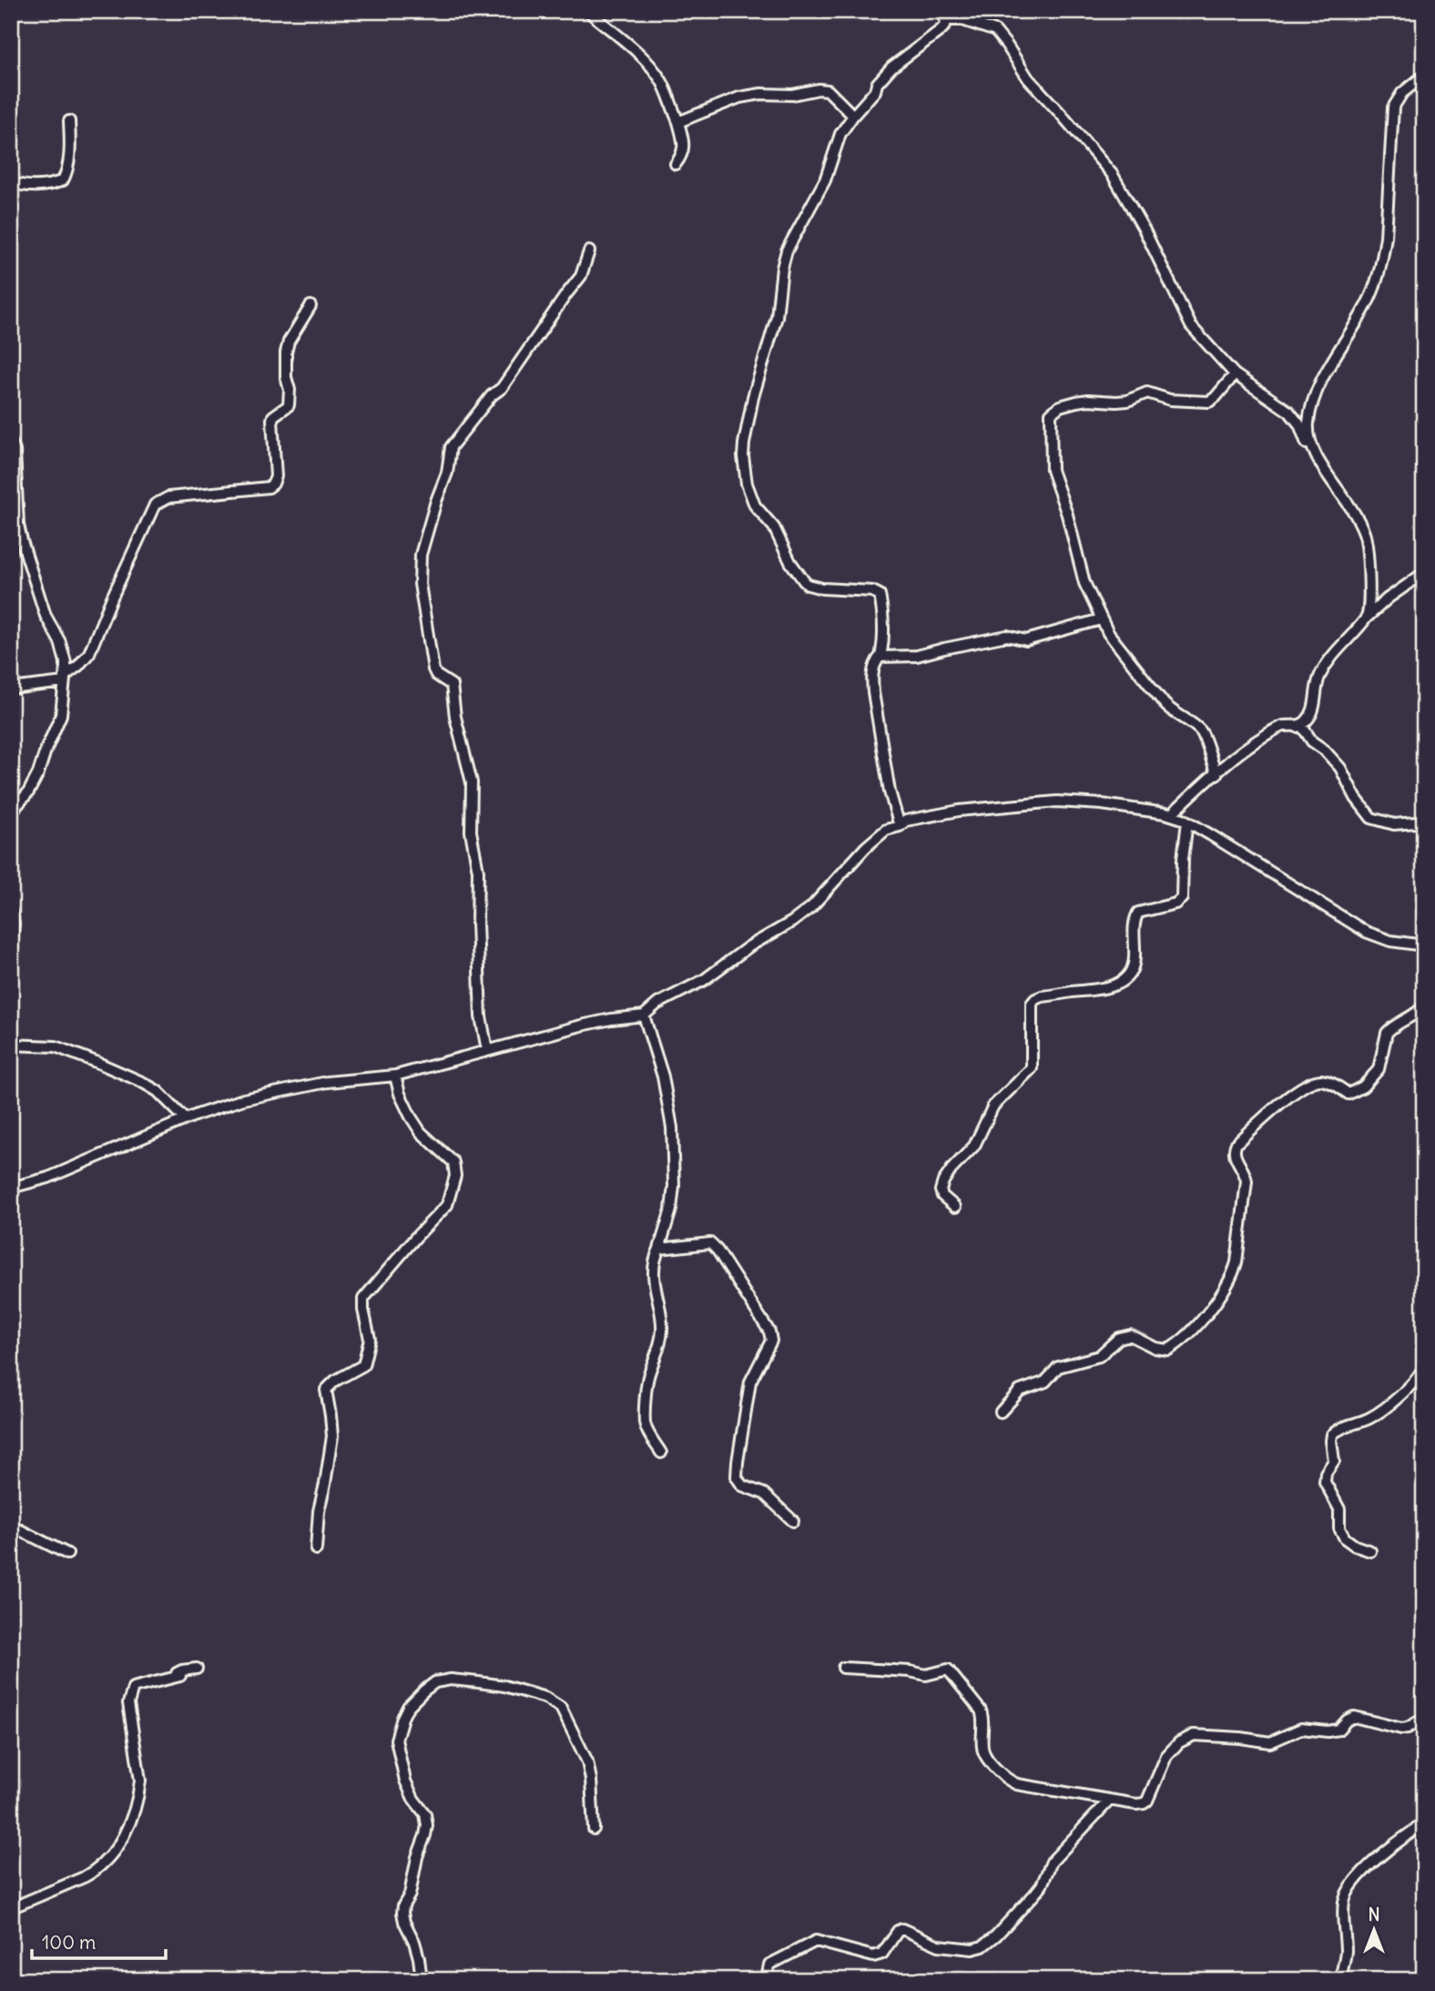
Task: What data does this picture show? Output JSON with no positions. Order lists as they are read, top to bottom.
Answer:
{
  "scale_bar": "100 m",
  "north": "top"
}
